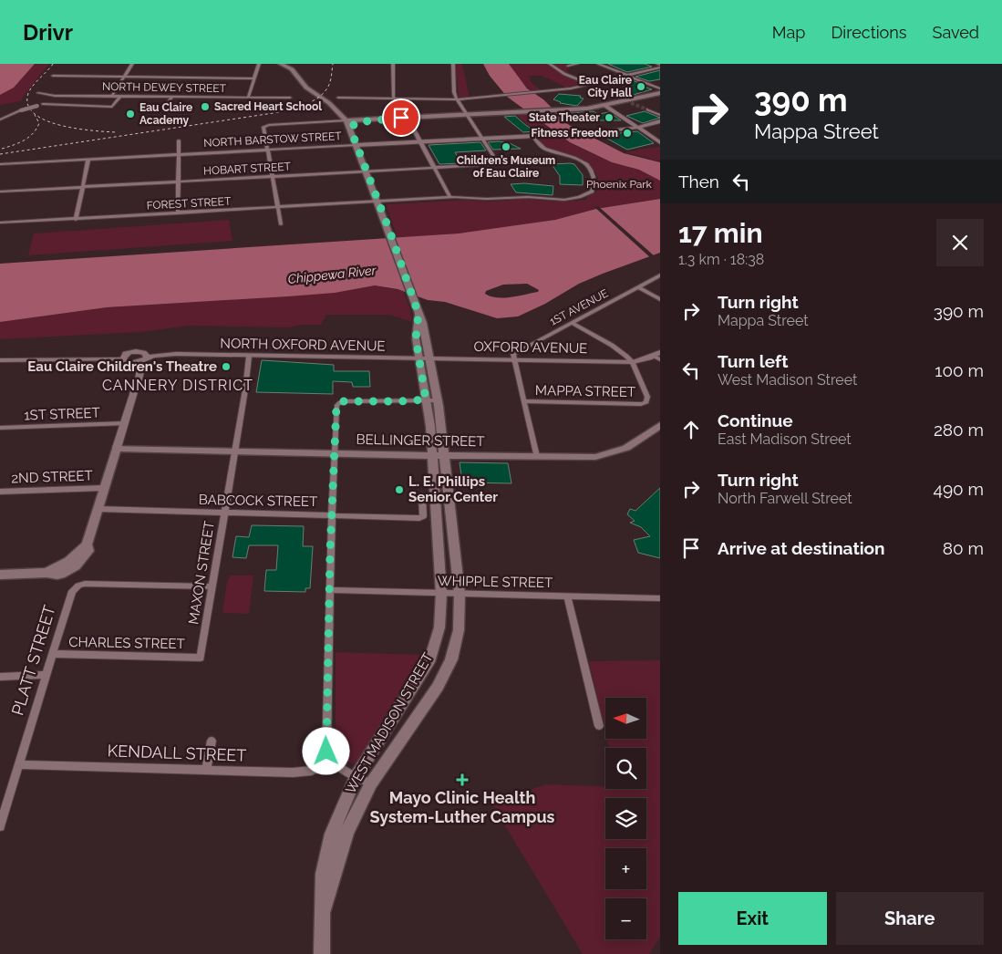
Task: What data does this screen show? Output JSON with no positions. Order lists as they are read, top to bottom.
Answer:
{
  "streets": {
    "main road": ["BELLINGER STREET", "WEST MADISON STREET"],
    "street": [
      "NORTH DEWEY STREET",
      "NORTH BARSTOW STREET",
      "HOBART STREET",
      "FOREST STREET",
      "1ST AVENUE",
      "NORTH OXFORD AVENUE",
      "OXFORD AVENUE",
      "MAPPA STREET",
      "1ST STREET",
      "2ND STREET",
      "BABCOCK STREET",
      "MAXON STREET",
      "WHIPPLE STREET",
      "CHARLES STREET",
      "PLATT STREET",
      "KENDALL STREET"
    ]
  },
  "crossings": [
    ["NORTH BARSTOW STREET", "HOBART STREET"],
    ["NORTH BARSTOW STREET", "FOREST STREET"],
    ["NORTH BARSTOW STREET", "WEST MADISON STREET"],
    ["HOBART STREET", "WEST MADISON STREET"],
    ["FOREST STREET", "WEST MADISON STREET"],
    ["1ST AVENUE", "OXFORD AVENUE"],
    ["NORTH OXFORD AVENUE", "OXFORD AVENUE"],
    ["NORTH OXFORD AVENUE", "MAXON STREET"],
    ["NORTH OXFORD AVENUE", "WEST MADISON STREET"],
    ["OXFORD AVENUE", "MAPPA STREET"],
    ["OXFORD AVENUE", "WEST MADISON STREET"],
    ["BELLINGER STREET", "MAXON STREET"],
    ["BELLINGER STREET", "WEST MADISON STREET"],
    ["BABCOCK STREET", "MAXON STREET"],
    ["MAXON STREET", "CHARLES STREET"],
    ["MAXON STREET", "PLATT STREET"],
    ["WHIPPLE STREET", "WEST MADISON STREET"],
    ["CHARLES STREET", "PLATT STREET"],
    ["PLATT STREET", "KENDALL STREET"]
  ],
  "districts": ["CANNERY DISTRICT"],
  "water": ["Chippewa River"],
  "parks": ["Phoenix Park"],
  "places": {
    "other": [
      "Eau Claire City Hall",
      "Sacred Heart School",
      "Eau Claire Academy",
      "State Theater",
      "Fitness Freedom",
      "Children’s Museum of Eau Claire",
      "Eau Claire Children's Theatre",
      "L. E. Phillips Senior Center"
    ],
    "health": ["Mayo Clinic Health System-Luther Campus"]
  },
  "north": "left",
  "page": {
    "header": "Drivr",
    "nav": ["Map", "Directions", "Saved"],
    "turn": ["390 m", "Mappa Street"],
    "then": "Then",
    "heading": ["17 min", "1.3 km · 18:38"],
    "list": [
      {
        "name": "Turn right",
        "note": "Mappa Street",
        "value": "390 m"
      },
      {
        "name": "Turn left",
        "note": "West Madison Street",
        "value": "100 m"
      },
      {
        "name": "Continue",
        "note": "East Madison Street",
        "value": "280 m"
      },
      {
        "name": "Turn right",
        "note": "North Farwell Street",
        "value": "490 m"
      },
      {
        "name": "Arrive at destination",
        "value": "80 m"
      }
    ],
    "map_buttons": ["+", "−"],
    "buttons": ["Exit", "Share"]
  }
}
